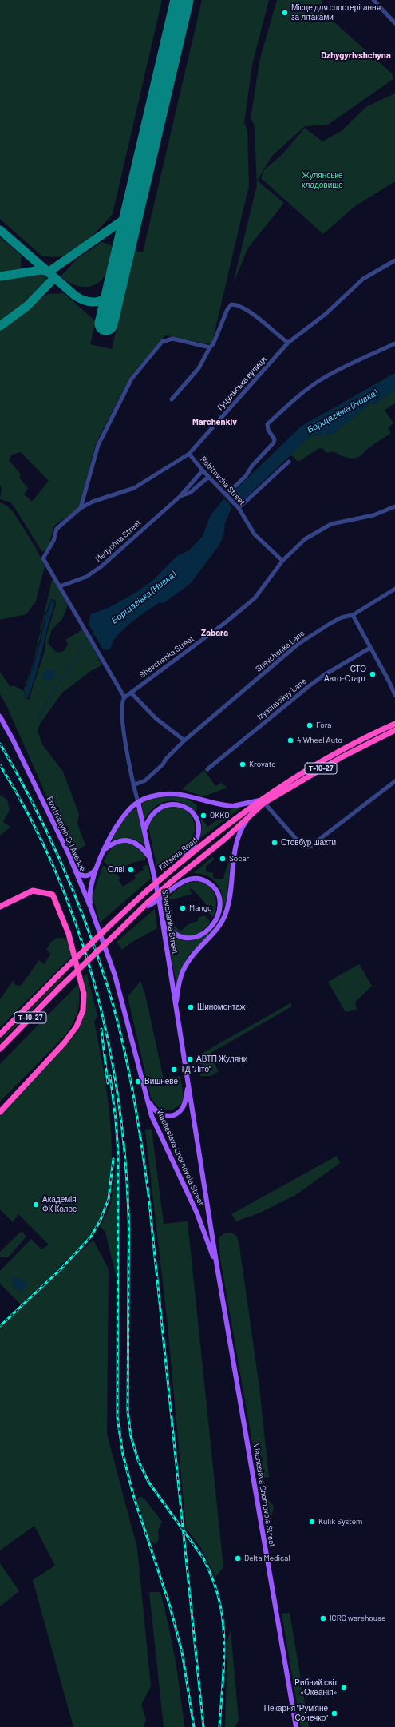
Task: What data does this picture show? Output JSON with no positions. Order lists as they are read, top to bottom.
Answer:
{
  "streets": {
    "highway": ["Т-10-27", "Kiltseva Road"],
    "main road": ["Shevchenka Street", "Povitrianykh Syl Avenue", "Viacheslava Chornovola Street"],
    "street": [
      "Гуцульська вулиця",
      "Robitnycha Street",
      "Medychna Street",
      "Shevchenka Lane",
      "Izyaslavskyy Lane"
    ]
  },
  "crossings": [
    ["Гуцульська вулиця", "Robitnycha Street"],
    ["Гуцульська вулиця", "Medychna Street"],
    ["Robitnycha Street", "Medychna Street"],
    ["Robitnycha Street", "Shevchenka Street"],
    ["Shevchenka Lane", "Shevchenka Street"],
    ["Shevchenka Street", "Viacheslava Chornovola Street"],
    ["Povitrianykh Syl Avenue", "Viacheslava Chornovola Street"]
  ],
  "districts": ["Dzhygyrivshchyna", "Marchenkiv", "Zabara"],
  "water": ["Борщагівка (Нивка)"],
  "parks": ["Жулянське кладовище"],
  "places": [
    "Місце для спостерігання за літаками",
    "СТО Авто-Старт",
    "Fora",
    "4 Wheel Auto",
    "Krovato",
    "OKKO",
    "Стовбур шахти",
    "Socar",
    "Олві",
    "Mango",
    "Шиномонтаж",
    "АВТП Жуляни",
    "ТД \"Літо\"",
    "Вишневе",
    "Академія ФК Колос",
    "Kulik System",
    "Delta Medical",
    "ICRC warehouse",
    "Рибний світ «Океанія»",
    "Пекарня \"Рум'яне Сонечко\""
  ]
}
